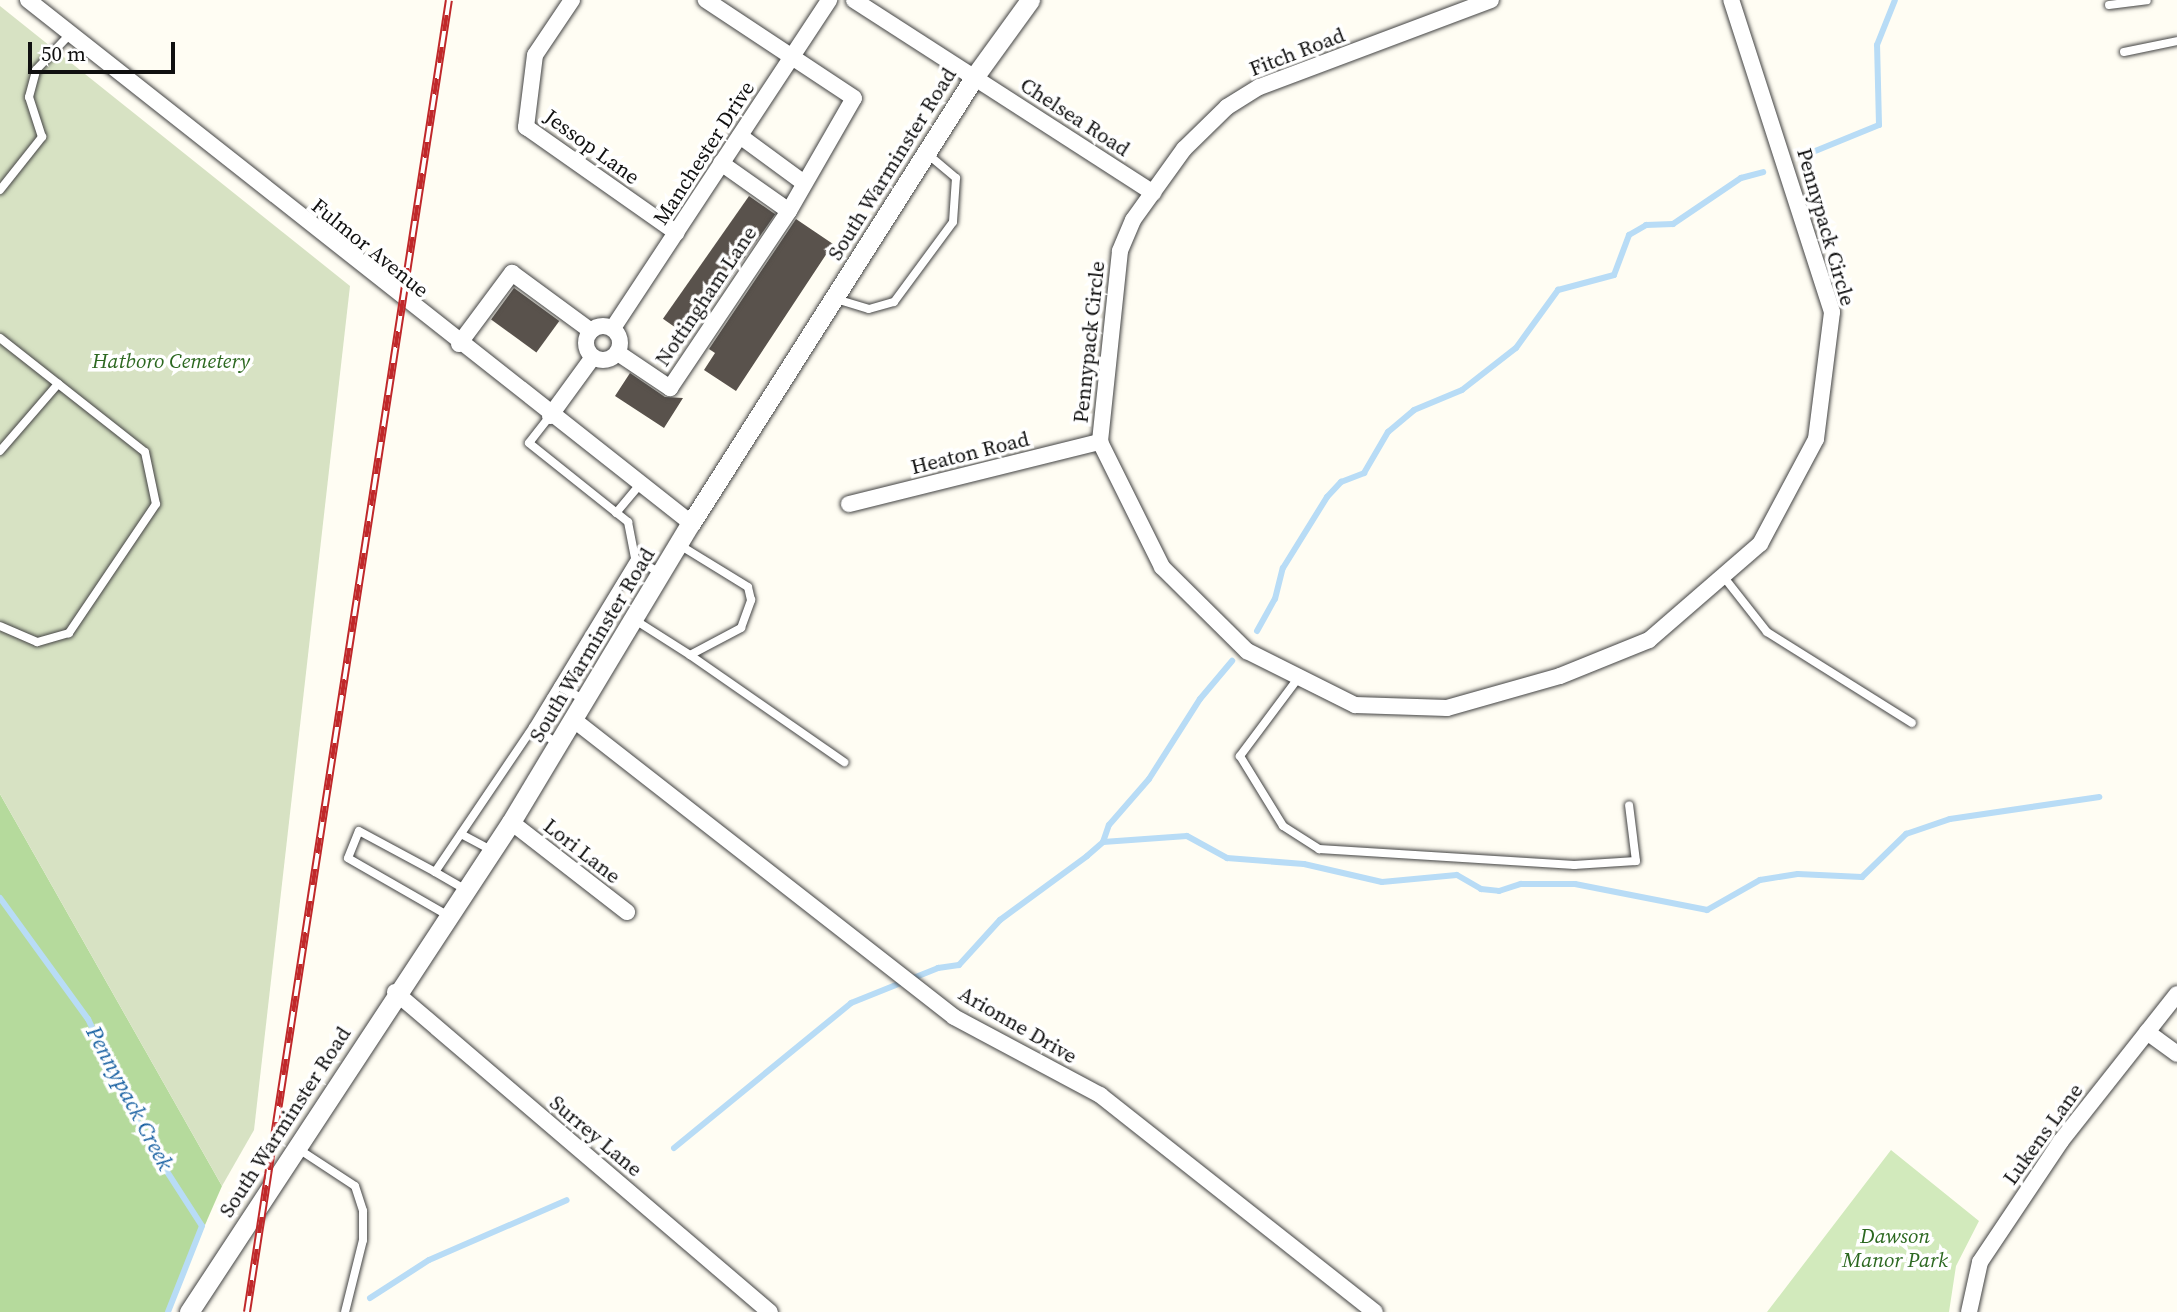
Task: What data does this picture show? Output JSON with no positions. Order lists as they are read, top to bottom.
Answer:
{
  "streets": {
    "street": [
      "Fitch Road",
      "Chelsea Road",
      "Jessop Lane",
      "Manchester Drive",
      "South Warminster Road",
      "Pennypack Circle",
      "Fulmor Avenue",
      "Nottingham Lane",
      "Heaton Road",
      "Lori Lane",
      "Arionne Drive",
      "Lukens Lane",
      "Surrey Lane"
    ]
  },
  "crossings": [
    ["Fitch Road", "Chelsea Road"],
    ["Fitch Road", "Pennypack Circle"],
    ["Chelsea Road", "South Warminster Road"],
    ["Chelsea Road", "Pennypack Circle"],
    ["Jessop Lane", "Manchester Drive"],
    ["Manchester Drive", "Nottingham Lane"],
    ["South Warminster Road", "Fulmor Avenue"],
    ["South Warminster Road", "Lori Lane"],
    ["South Warminster Road", "Arionne Drive"],
    ["South Warminster Road", "Surrey Lane"],
    ["Pennypack Circle", "Heaton Road"]
  ],
  "water": ["Pennypack Creek"],
  "parks": ["Hatboro Cemetery", "Dawson Manor Park"],
  "scale_bar": "50 m"
}
